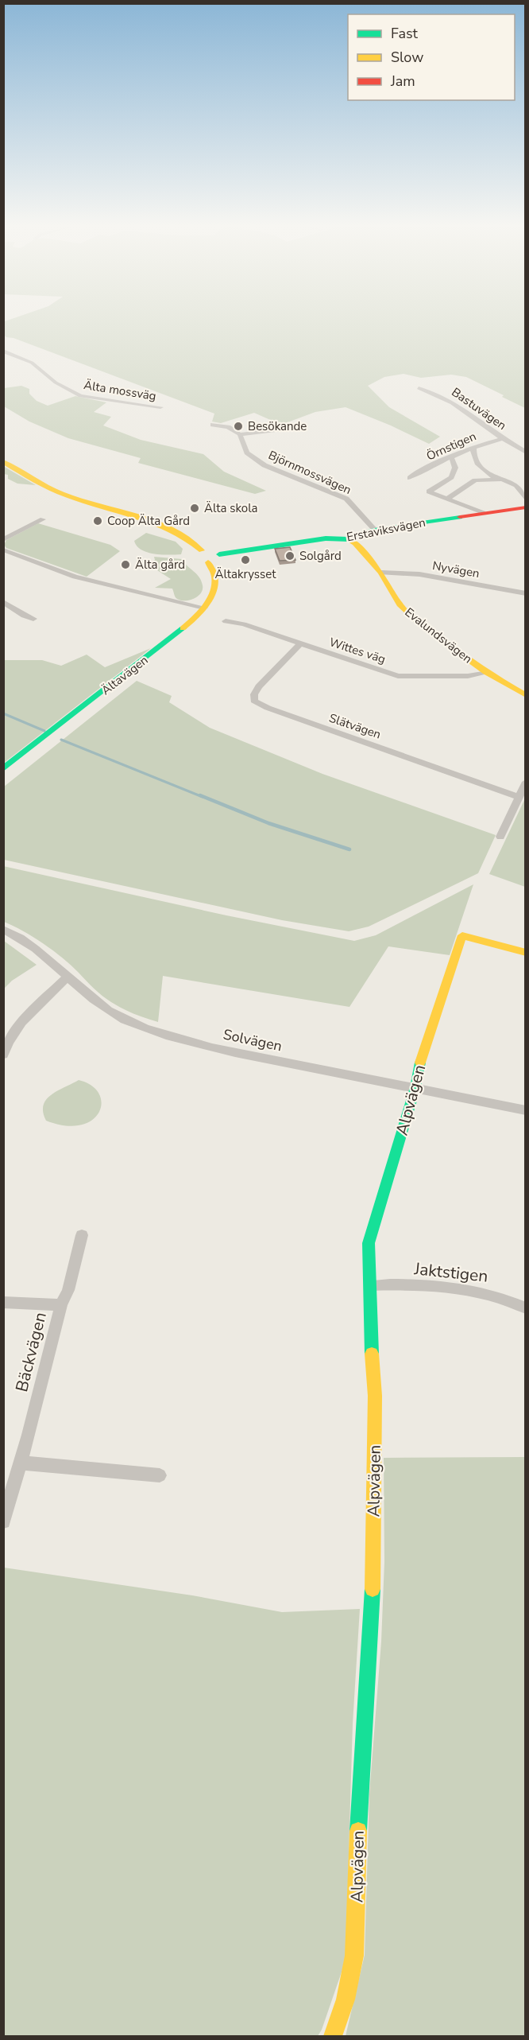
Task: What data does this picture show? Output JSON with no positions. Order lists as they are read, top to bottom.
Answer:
{
  "streets": {
    "street": [
      "Älta mossväg",
      "Bastuvägen",
      "Örnstigen",
      "Björnmossvägen",
      "Erstaviksvägen",
      "Nyvägen",
      "Evalundsvägen",
      "Wittes väg",
      "Ältavägen",
      "Slätvägen",
      "Solvägen",
      "Alpvägen",
      "Jaktstigen",
      "Bäckvägen"
    ]
  },
  "crossings": [
    ["Bastuvägen", "Örnstigen"],
    ["Björnmossvägen", "Erstaviksvägen"],
    ["Erstaviksvägen", "Evalundsvägen"],
    ["Nyvägen", "Evalundsvägen"],
    ["Evalundsvägen", "Wittes väg"],
    ["Wittes väg", "Slätvägen"],
    ["Solvägen", "Alpvägen"],
    ["Alpvägen", "Jaktstigen"]
  ],
  "places": [
    "Besökande",
    "Älta skola",
    "Coop Älta Gård",
    "Solgård",
    "Ältakrysset",
    "Älta gård"
  ],
  "legend": ["Fast", "Slow", "Jam"]
}
